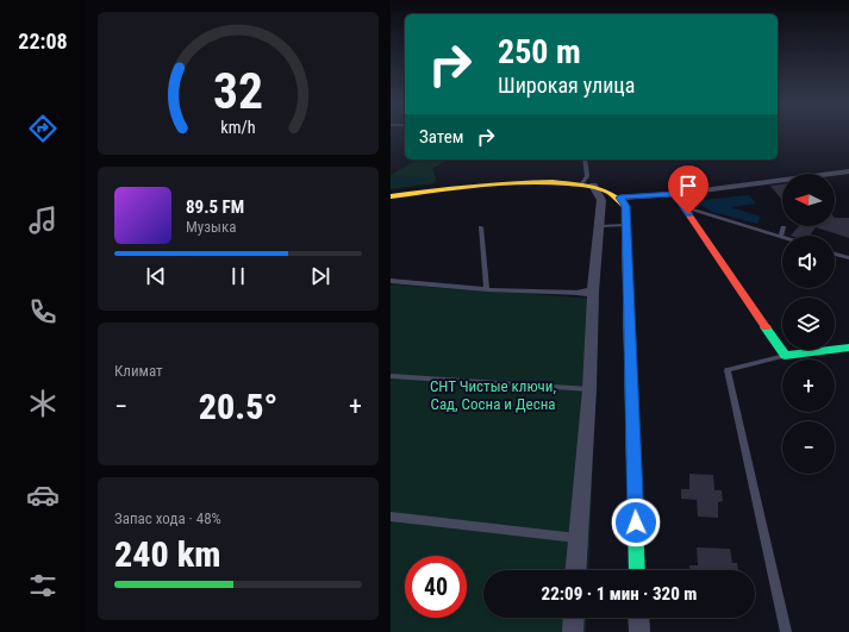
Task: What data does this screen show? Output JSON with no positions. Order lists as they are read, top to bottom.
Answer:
{
  "parks": ["СНТ Чистые ключи, Сад, Сосна и Десна"],
  "north": "left",
  "page": {
    "tabs": "22:08",
    "turn": ["250 m", "Широкая улица"],
    "then": "Затем",
    "map_buttons": ["+", "−"],
    "song": ["89.5 FM", "Музыка"],
    "tile": [
      "Климат",
      ["Запас хода · 48%", "240 km"]
    ],
    "heat": ["−", "20.5°", "+"],
    "limit": "40",
    "trip": "22:09 · 1 мин · 320 m",
    "gauge": ["32", "km/h"]
  }
}
